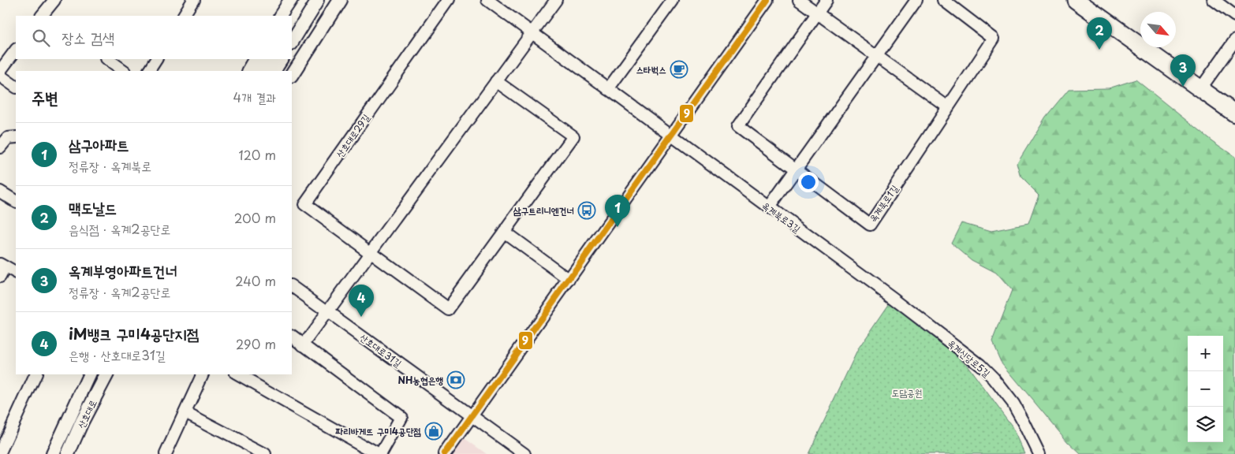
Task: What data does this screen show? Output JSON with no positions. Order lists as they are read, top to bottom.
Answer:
{
  "streets": {
    "street": [
      "산호대로29길",
      "옥계북로1길",
      "옥계북로3길",
      "산호대로31길",
      "옥계신당로5길",
      "산호대로"
    ]
  },
  "crossings": [
    ["옥계북로3길", "옥계신당로5길"]
  ],
  "parks": ["도담공원"],
  "places": {
    "cafe": ["스타벅스"],
    "bus stop": ["삼구트리니엔건너"],
    "bank": ["NH농협은행"],
    "shop": ["파리바게뜨 구미4공단점"]
  },
  "lines": ["transit line 9"],
  "north": "bottom right",
  "page": {
    "search": "장소 검색",
    "pins": [
      "2",
      "3",
      "1",
      "4"
    ],
    "heading": ["주변", "4개 결과"],
    "list": [
      {
        "mark": "1",
        "name": "삼구아파트",
        "note": "정류장 · 옥계북로",
        "value": "120 m"
      },
      {
        "mark": "2",
        "name": "맥도날드",
        "note": "음식점 · 옥계2공단로",
        "value": "200 m"
      },
      {
        "mark": "3",
        "name": "옥계부영아파트건너",
        "note": "정류장 · 옥계2공단로",
        "value": "240 m"
      },
      {
        "mark": "4",
        "name": "iM뱅크 구미4공단지점",
        "note": "은행 · 산호대로31길",
        "value": "290 m"
      }
    ],
    "map_buttons": ["+", "−"]
  }
}
